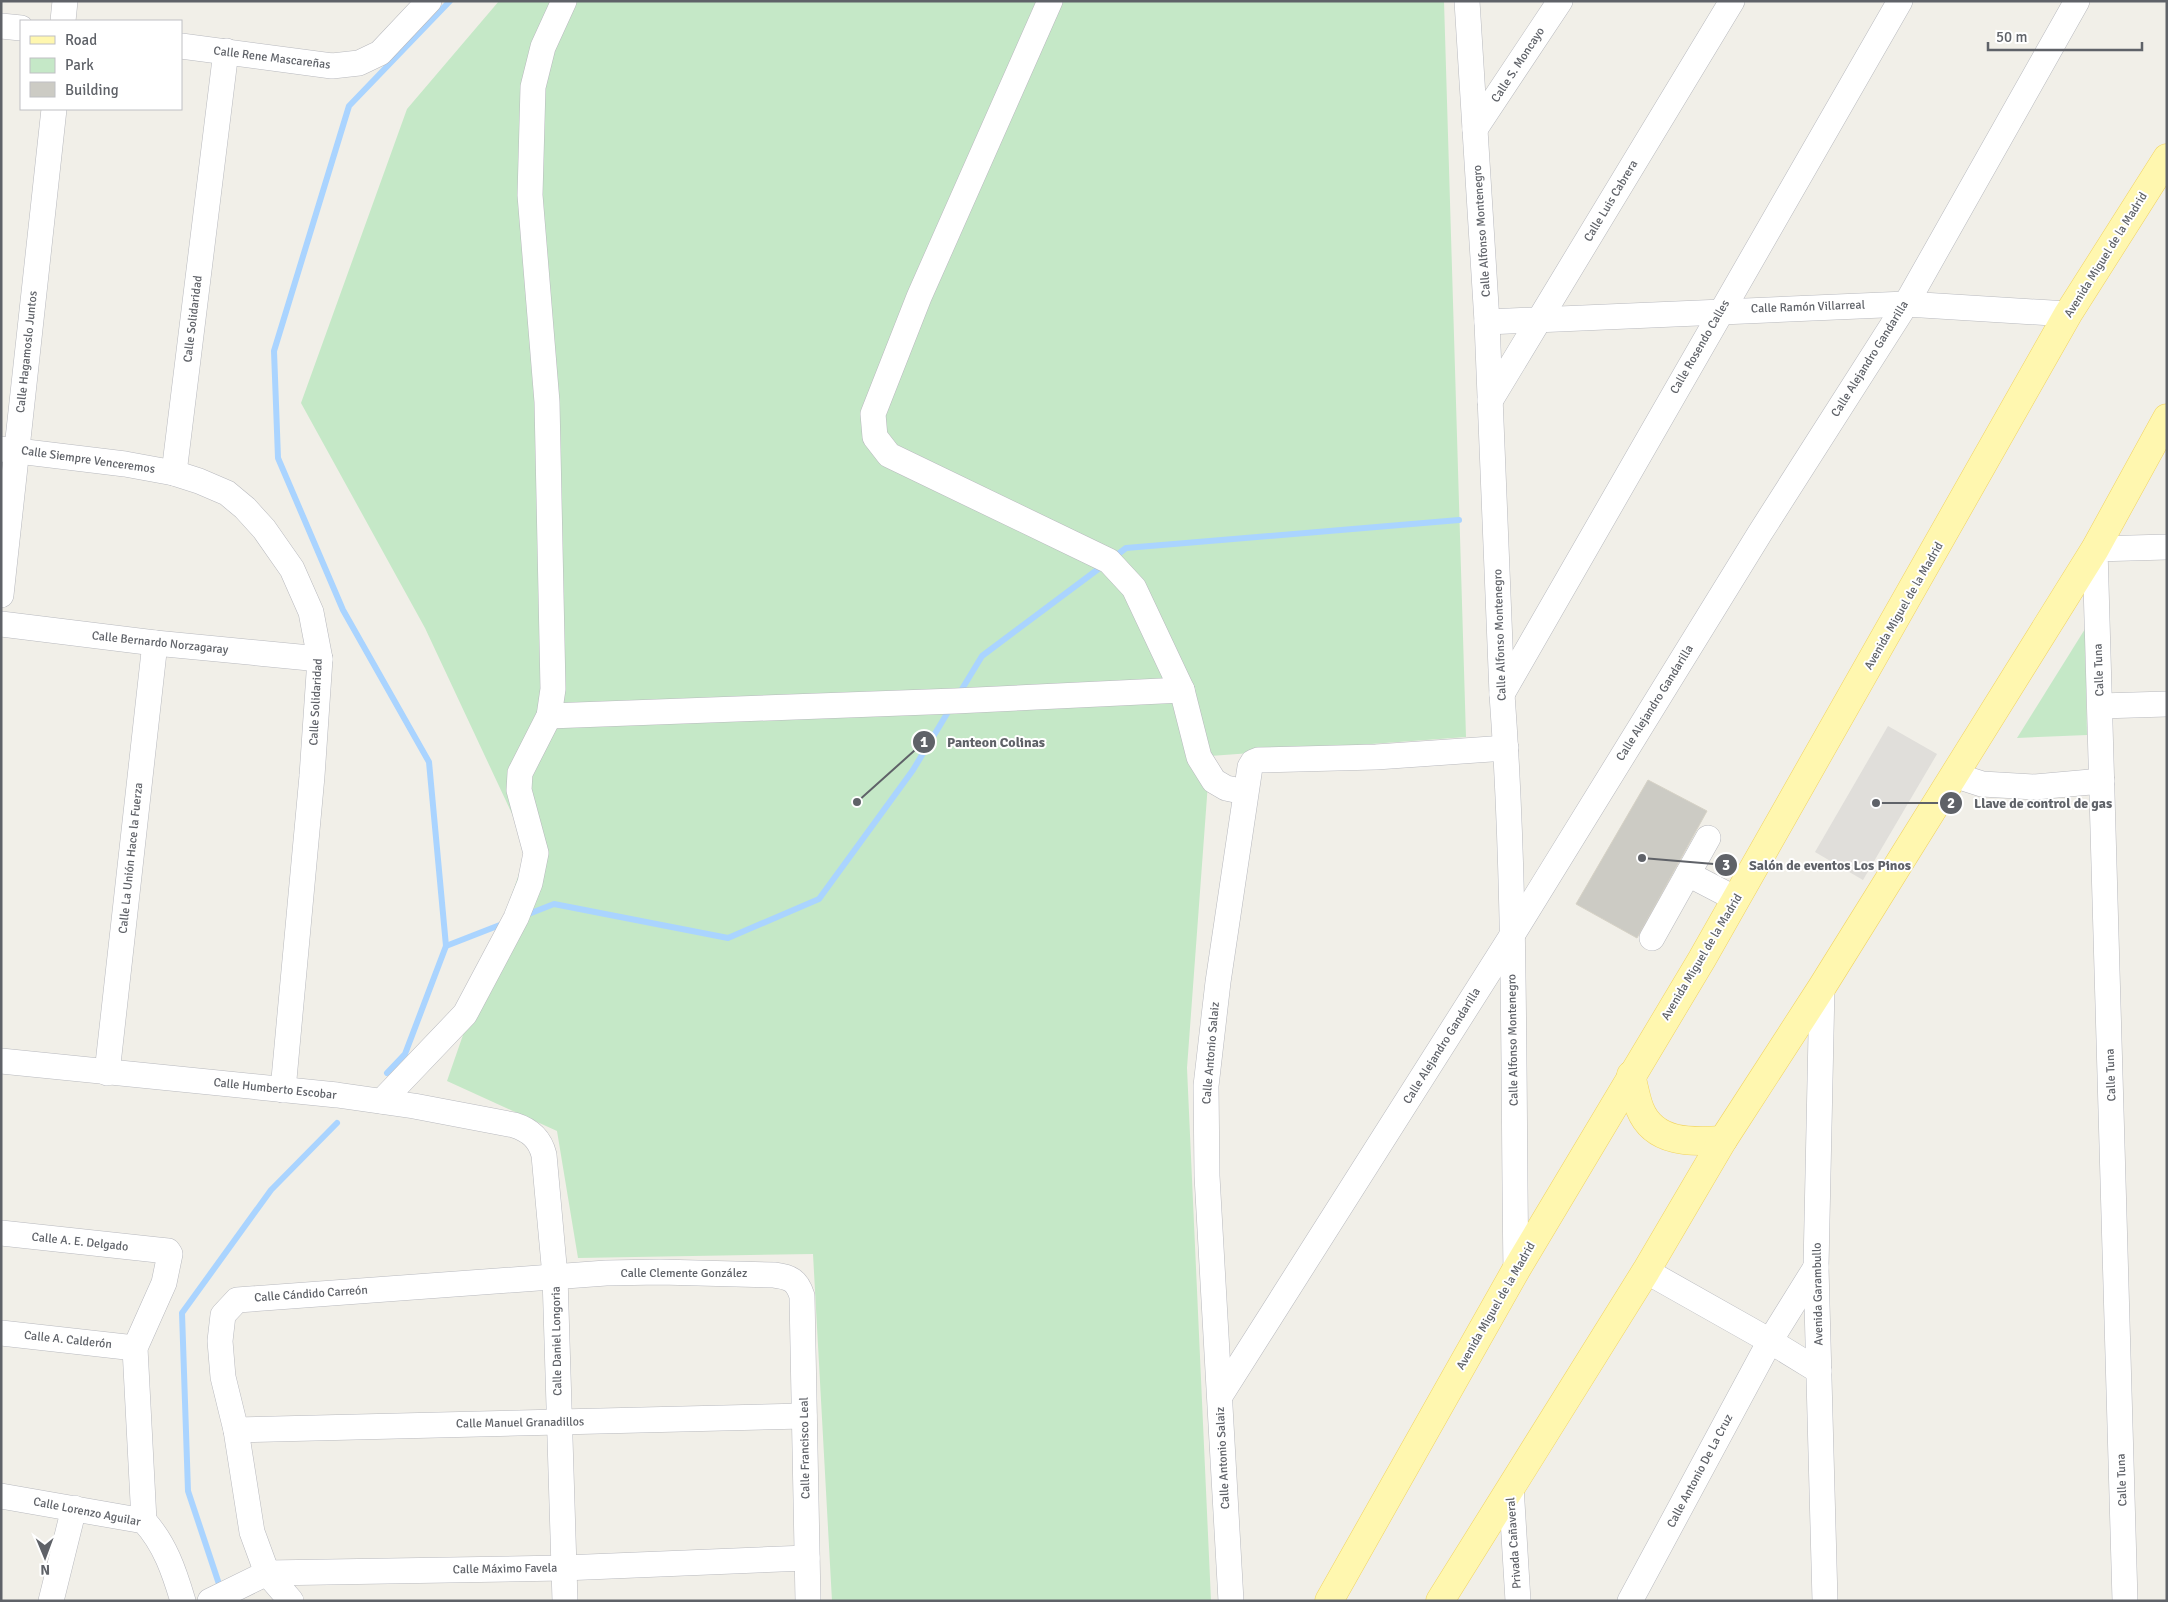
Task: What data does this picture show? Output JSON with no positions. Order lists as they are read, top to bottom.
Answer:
{
  "streets": {
    "main road": ["Avenida Miguel de la Madrid"],
    "street": [
      "Calle Rene Mascareñas",
      "Calle S. Moncayo",
      "Calle Luis Cabrera",
      "Calle Alfonso Montenegro",
      "Calle Ramón Villarreal",
      "Calle Solidaridad",
      "Calle Rosendo Calles",
      "Calle Hagamoslo Juntos",
      "Calle Alejandro Gandarilla",
      "Calle Siempre Venceremos",
      "Calle Bernardo Norzagaray",
      "Calle Tuna",
      "Calle La Unión Hace la Fuerza",
      "Calle Antonio Salaiz",
      "Calle Humberto Escobar",
      "Calle A. E. Delgado",
      "Calle Clemente González",
      "Calle Cándido Carreón",
      "Avenida Garambullo",
      "Calle A. Calderón",
      "Calle Daniel Longoria",
      "Calle Manuel Granadillos",
      "Calle Francisco Leal",
      "Calle Antonio De La Cruz",
      "Calle Lorenzo Aguilar",
      "Privada Cañaveral",
      "Calle Máximo Favela"
    ]
  },
  "crossings": [
    ["Calle Rene Mascareñas", "Calle Solidaridad"],
    ["Calle S. Moncayo", "Calle Alfonso Montenegro"],
    ["Calle Luis Cabrera", "Calle Alfonso Montenegro"],
    ["Calle Luis Cabrera", "Calle Ramón Villarreal"],
    ["Calle Alfonso Montenegro", "Avenida Miguel de la Madrid"],
    ["Calle Alfonso Montenegro", "Calle Ramón Villarreal"],
    ["Calle Alfonso Montenegro", "Calle Rosendo Calles"],
    ["Calle Alfonso Montenegro", "Calle Alejandro Gandarilla"],
    ["Calle Alfonso Montenegro", "Calle Antonio Salaiz"],
    ["Avenida Miguel de la Madrid", "Calle Ramón Villarreal"],
    ["Calle Ramón Villarreal", "Calle Rosendo Calles"],
    ["Calle Ramón Villarreal", "Calle Alejandro Gandarilla"],
    ["Calle Solidaridad", "Calle Siempre Venceremos"],
    ["Calle Solidaridad", "Calle Bernardo Norzagaray"],
    ["Calle Solidaridad", "Calle Humberto Escobar"],
    ["Calle Hagamoslo Juntos", "Calle Siempre Venceremos"],
    ["Calle Alejandro Gandarilla", "Calle Antonio Salaiz"],
    ["Calle Bernardo Norzagaray", "Calle La Unión Hace la Fuerza"],
    ["Calle La Unión Hace la Fuerza", "Calle Humberto Escobar"],
    ["Calle Humberto Escobar", "Calle Daniel Longoria"],
    ["Calle A. E. Delgado", "Calle A. Calderón"],
    ["Calle Clemente González", "Calle Cándido Carreón"],
    ["Calle Clemente González", "Calle Daniel Longoria"],
    ["Calle Clemente González", "Calle Francisco Leal"],
    ["Calle Cándido Carreón", "Calle Daniel Longoria"],
    ["Calle Cándido Carreón", "Calle Manuel Granadillos"],
    ["Calle Cándido Carreón", "Calle Máximo Favela"],
    ["Avenida Garambullo", "Calle Antonio De La Cruz"],
    ["Calle Daniel Longoria", "Calle Manuel Granadillos"],
    ["Calle Daniel Longoria", "Calle Máximo Favela"],
    ["Calle Manuel Granadillos", "Calle Francisco Leal"],
    ["Calle Francisco Leal", "Calle Máximo Favela"]
  ],
  "places": ["Panteon Colinas", "Llave de control de gas", "Salón de eventos Los Pinos"],
  "legend": ["Road", "Park", "Building"],
  "scale_bar": "50 m",
  "north": "bottom"
}
